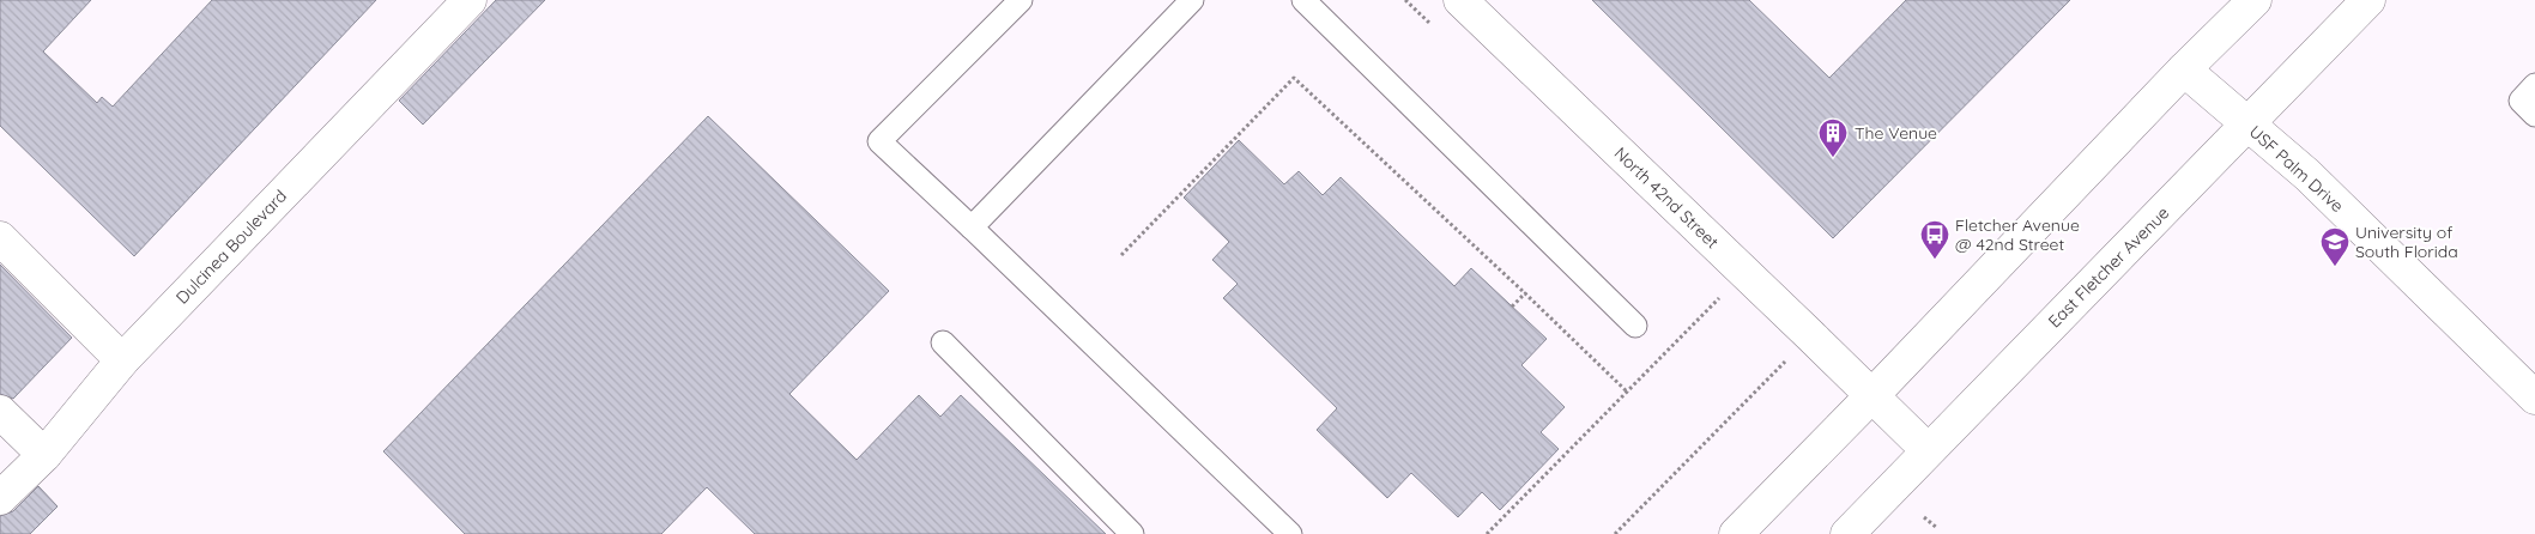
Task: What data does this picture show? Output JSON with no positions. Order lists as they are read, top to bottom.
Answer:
{
  "streets": {
    "street": [
      "USF Palm Drive",
      "North 42nd Street",
      "Dulcinea Boulevard",
      "East Fletcher Avenue"
    ]
  },
  "crossings": [
    ["USF Palm Drive", "East Fletcher Avenue"],
    ["North 42nd Street", "East Fletcher Avenue"]
  ],
  "places": {
    "building": ["The Venue"],
    "bus stop": ["Fletcher Avenue @ 42nd Street"],
    "school or university": ["University of South Florida"]
  }
}
